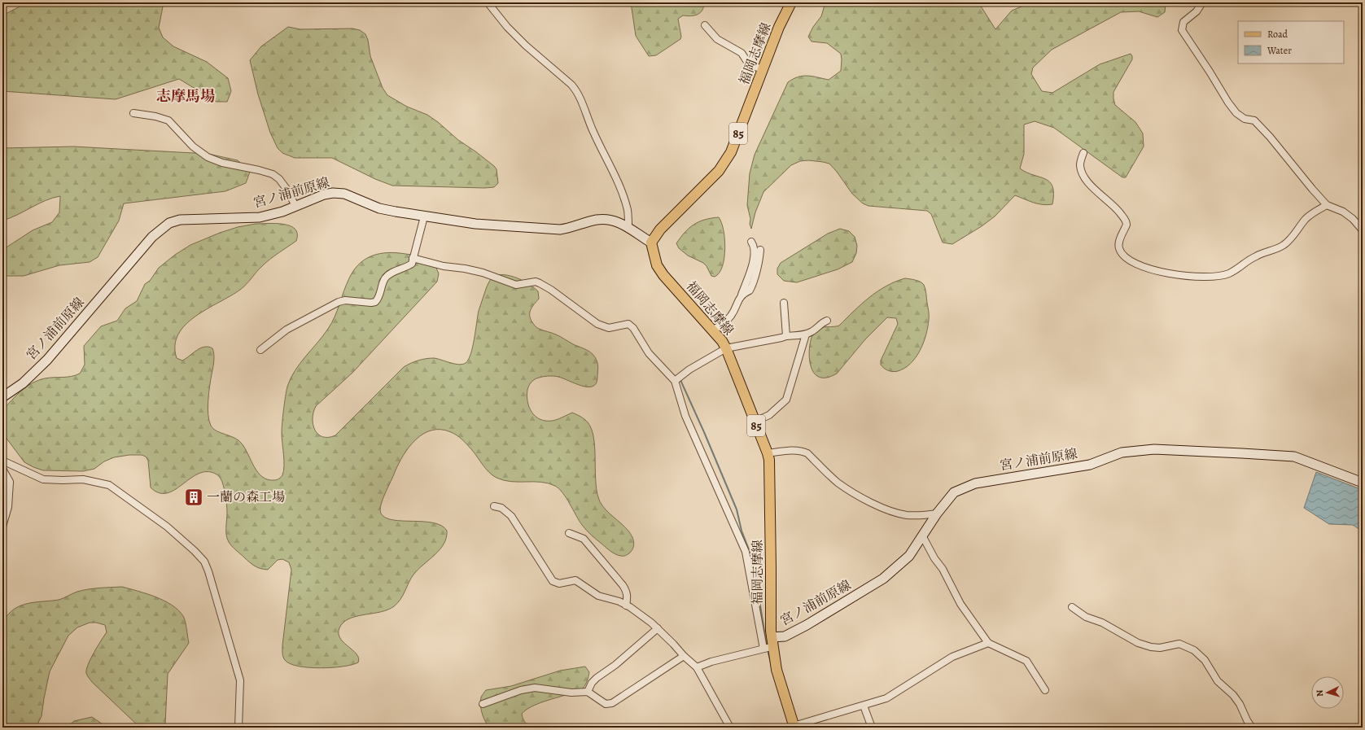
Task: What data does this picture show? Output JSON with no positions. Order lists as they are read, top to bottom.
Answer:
{
  "streets": {
    "main road": ["福岡志摩線", "85", "宮ノ浦前原線"]
  },
  "crossings": [
    ["福岡志摩線", "宮ノ浦前原線"]
  ],
  "districts": ["志摩馬場"],
  "places": {
    "building": ["一蘭の森工場"]
  },
  "legend": ["Road", "Water"],
  "north": "left"
}
